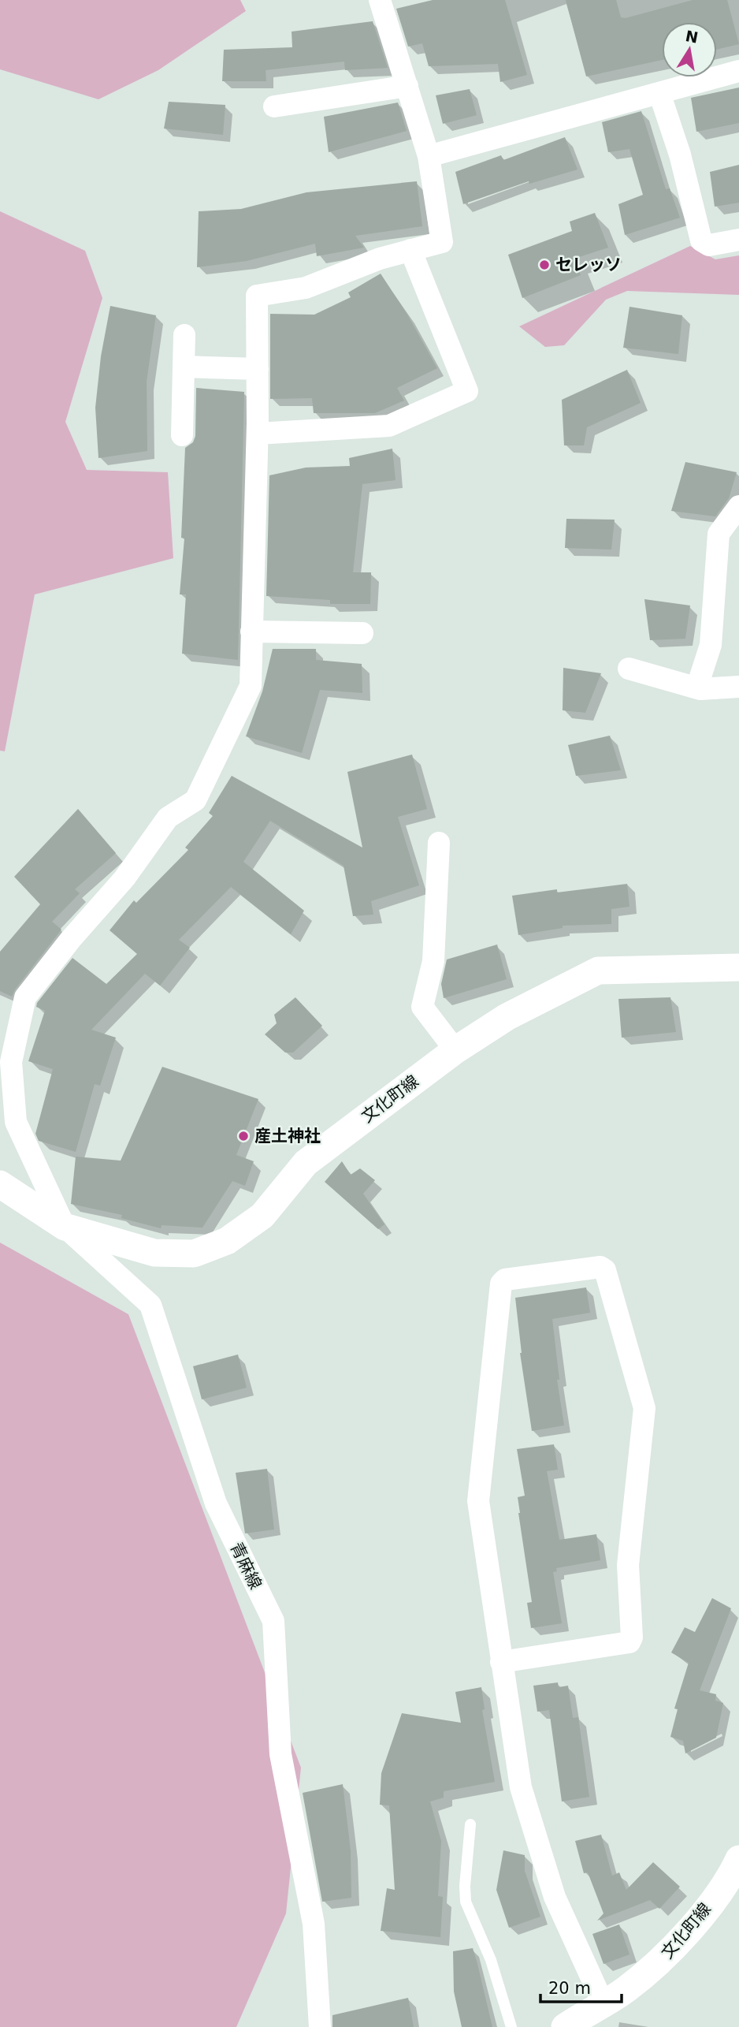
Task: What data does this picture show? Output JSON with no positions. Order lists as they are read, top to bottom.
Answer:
{
  "streets": {
    "street": ["文化町線", "青麻線"]
  },
  "crossings": [
    ["文化町線", "青麻線"]
  ],
  "places": ["セレッソ", "産土神社"],
  "scale_bar": "20 m",
  "north": "top"
}
